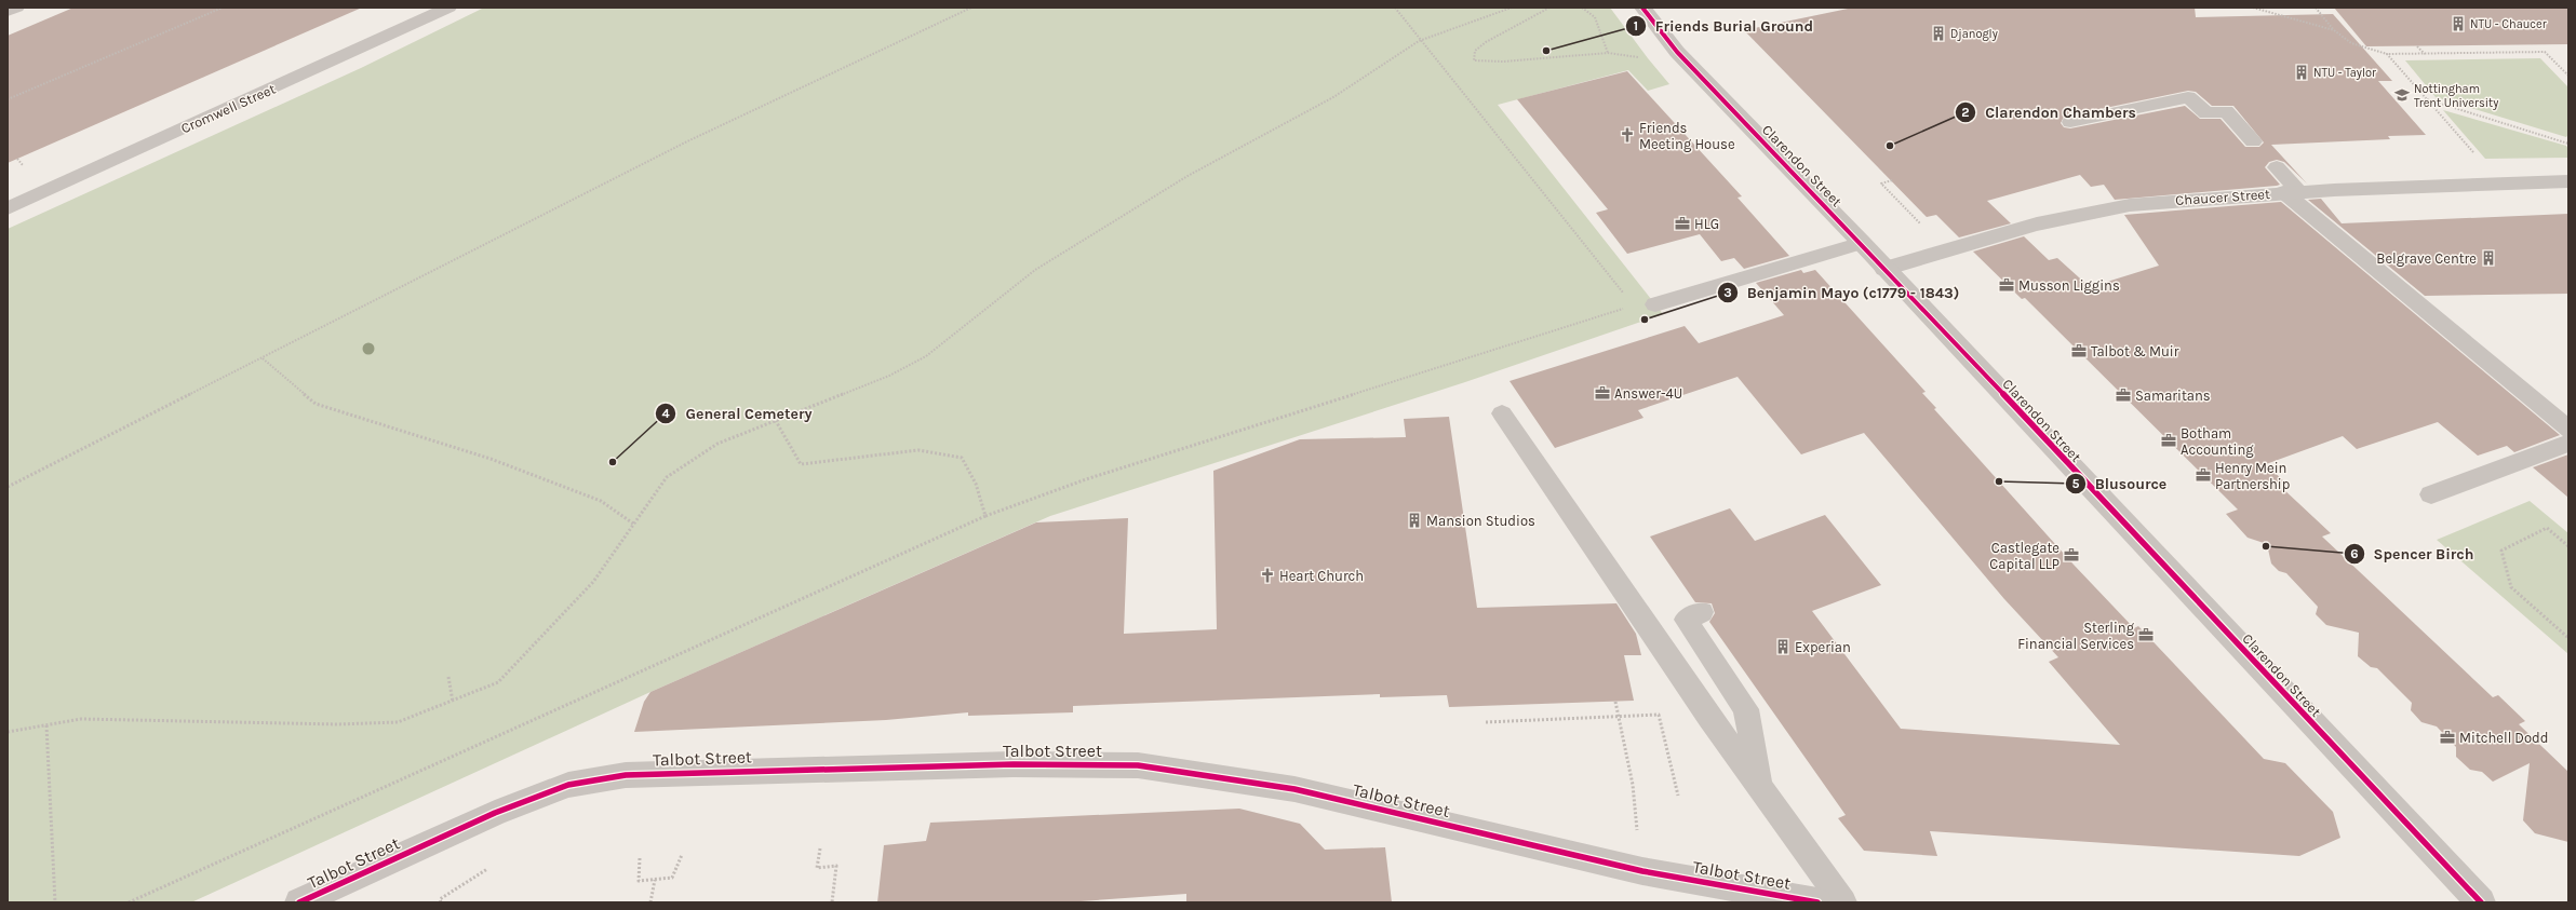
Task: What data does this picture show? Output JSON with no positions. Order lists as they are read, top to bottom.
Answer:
{
  "streets": {
    "street": [
      "Cromwell Street",
      "Clarendon Street",
      "Chaucer Street",
      "Talbot Street"
    ]
  },
  "crossings": [
    ["Clarendon Street", "Chaucer Street"]
  ],
  "places": {
    "building": [
      "NTU - Chaucer",
      "Djanogly",
      "NTU - Taylor",
      "Belgrave Centre",
      "Mansion Studios",
      "Experian"
    ],
    "other": [
      "Friends Burial Ground",
      "Clarendon Chambers",
      "Benjamin Mayo (c1779 - 1843)",
      "General Cemetery",
      "Blusource",
      "Spencer Birch"
    ],
    "school or university": ["Nottingham Trent University"],
    "church": ["Friends Meeting House", "Heart Church"],
    "office": [
      "HLG",
      "Musson Liggins",
      "Talbot & Muir",
      "Answer-4U",
      "Samaritans",
      "Botham Accounting",
      "Henry Mein Partnership",
      "Castlegate Capital LLP",
      "Sterling Financial Services",
      "Mitchell Dodd"
    ]
  }
}
